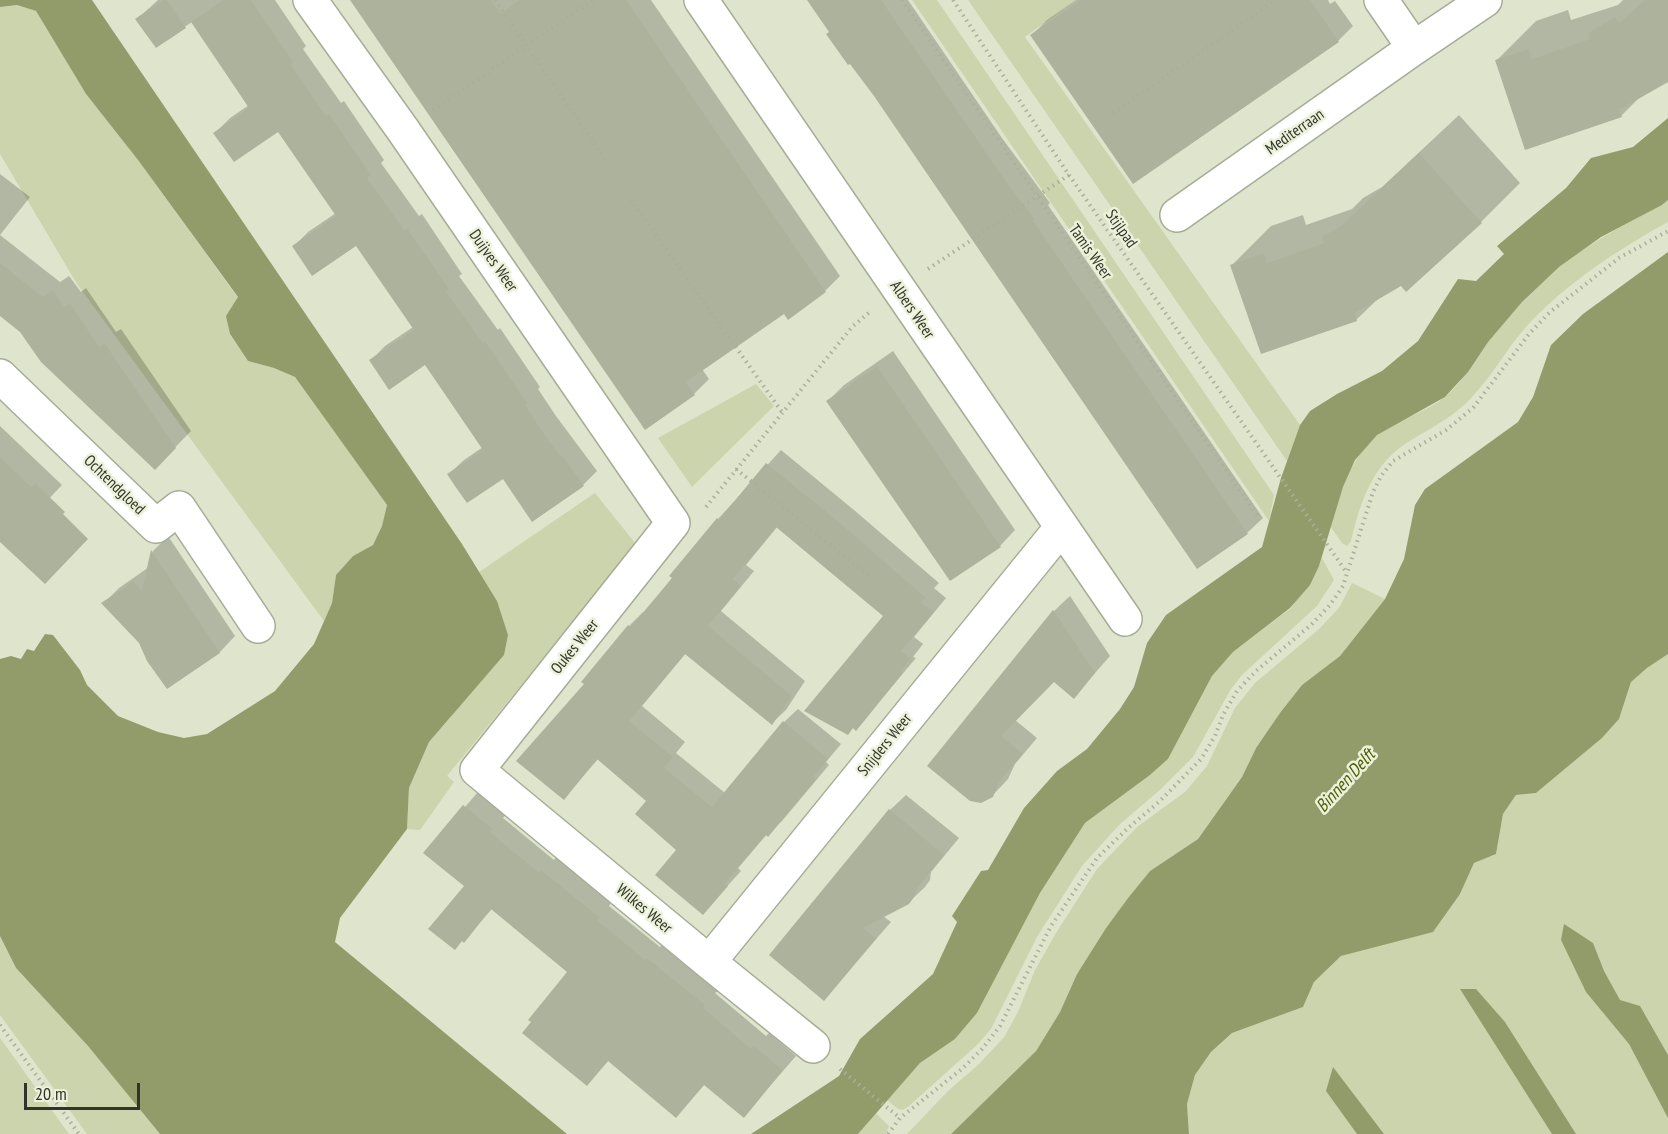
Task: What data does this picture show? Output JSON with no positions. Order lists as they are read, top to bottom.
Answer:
{
  "streets": {
    "street": [
      "Mediterraan",
      "Duijves Weer",
      "Albers Weer",
      "Ochtendgloed",
      "Oukes Weer",
      "Snijders Weer",
      "Wilkes Weer"
    ],
    "path": ["Stijlpad", "Tamis Weer"]
  },
  "crossings": [
    ["Duijves Weer", "Oukes Weer"],
    ["Albers Weer", "Snijders Weer"],
    ["Oukes Weer", "Wilkes Weer"],
    ["Snijders Weer", "Wilkes Weer"]
  ],
  "water": ["Binnen Delft"],
  "scale_bar": "20 m"
}
